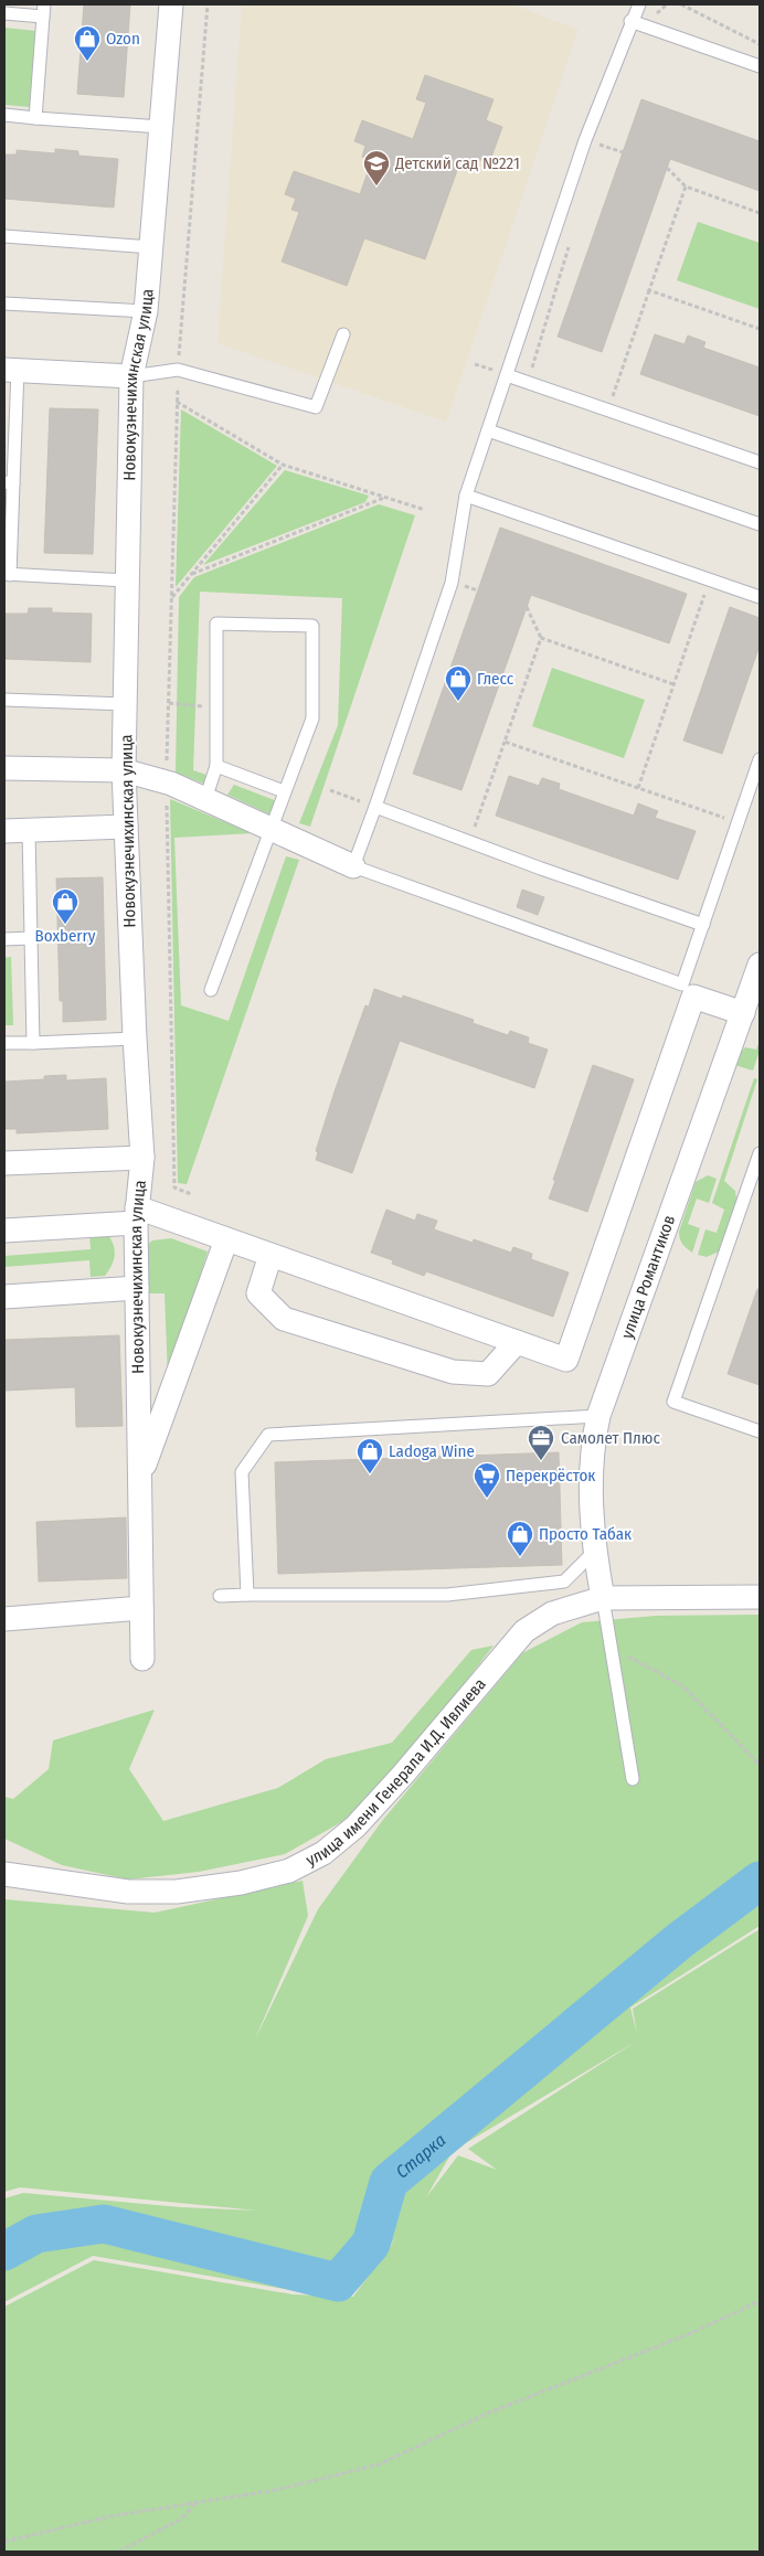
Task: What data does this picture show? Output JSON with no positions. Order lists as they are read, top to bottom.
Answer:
{
  "streets": {
    "street": ["Новокузнечихинская улица", "улица Романтиков", "улица имени Генерала И.Д. Ивлиева"]
  },
  "crossings": [
    ["улица Романтиков", "улица имени Генерала И.Д. Ивлиева"]
  ],
  "water": ["Старка"],
  "places": {
    "shop": [
      "Ozon",
      "Глесс",
      "Boxberry",
      "Ladoga Wine",
      "Просто Табак"
    ],
    "school or university": ["Детский сад №221"],
    "office": ["Самолет Плюс"],
    "supermarket": ["Перекрёсток"]
  }
}
